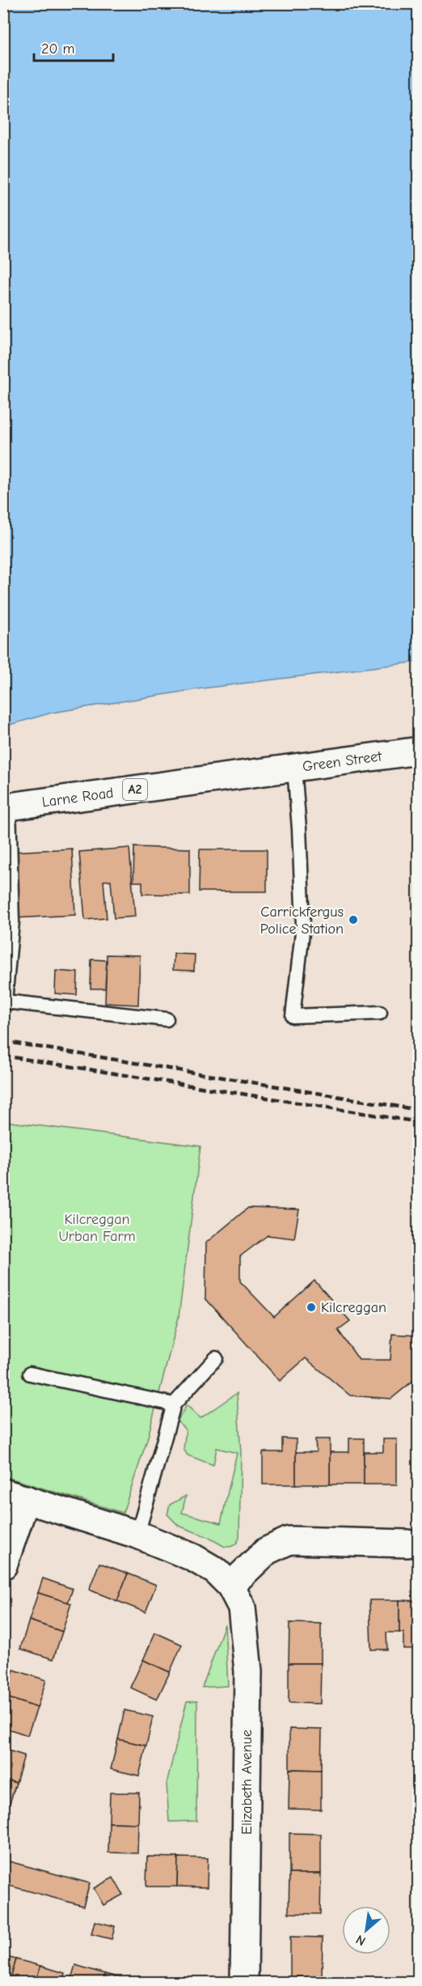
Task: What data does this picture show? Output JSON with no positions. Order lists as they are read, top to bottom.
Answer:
{
  "streets": {
    "street": [
      "Green Street",
      "A2",
      "Larne Road",
      "Elizabeth Avenue"
    ]
  },
  "crossings": [
    ["Green Street", "Larne Road"]
  ],
  "parks": ["Kilcreggan Urban Farm"],
  "places": ["Carrickfergus Police Station", "Kilcreggan"],
  "scale_bar": "20 m",
  "north": "bottom left"
}
